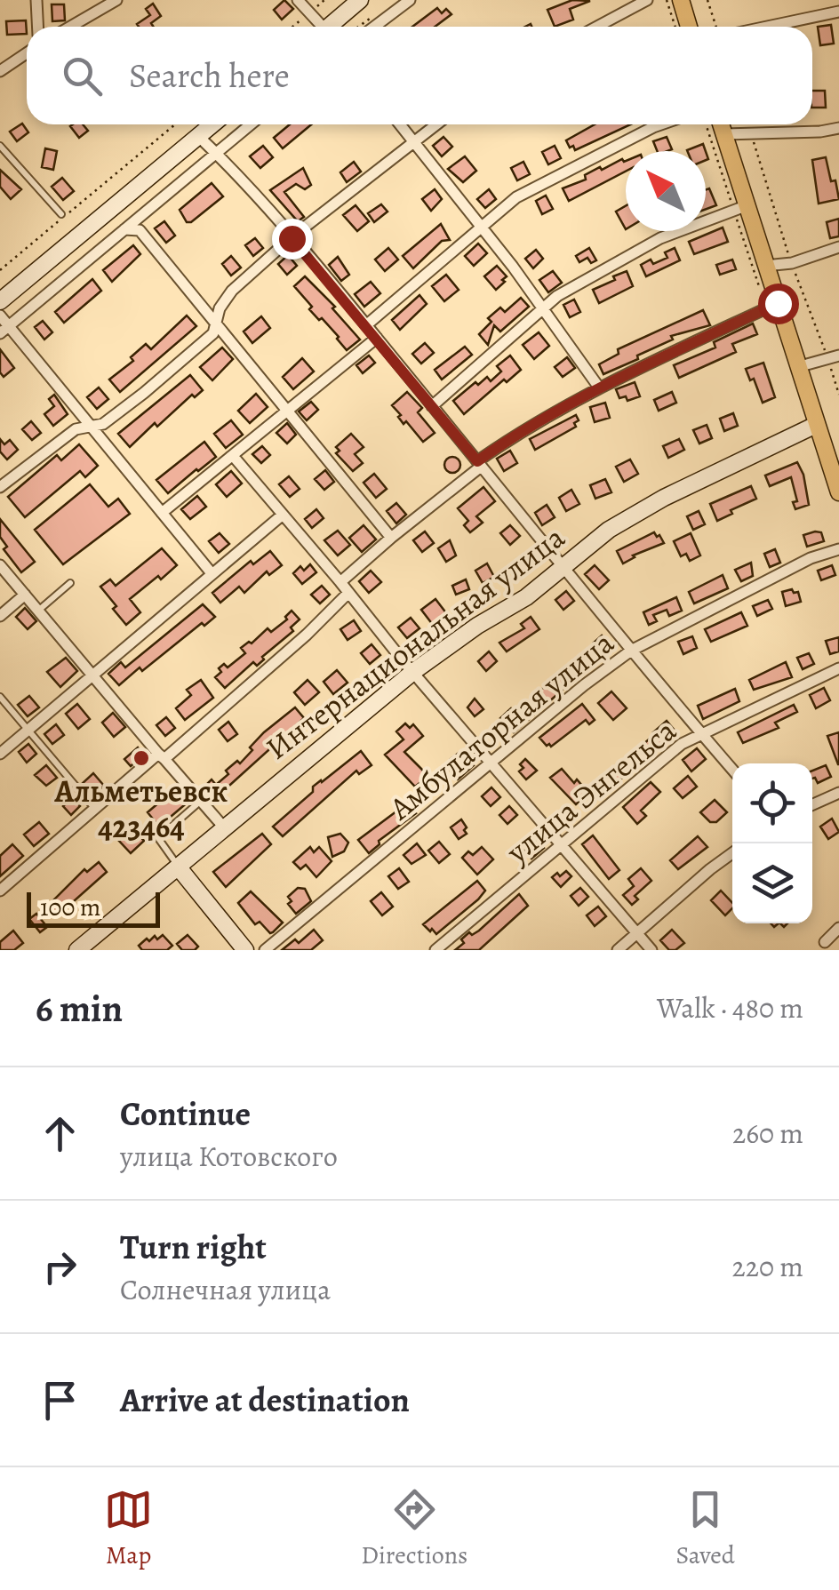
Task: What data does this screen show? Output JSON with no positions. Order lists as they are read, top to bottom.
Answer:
{
  "streets": {
    "street": ["Интернациональная улица", "Амбулаторная улица", "улица Энгельса"]
  },
  "places": ["Альметьевск 423464"],
  "scale_bar": "100 m",
  "north": "top left",
  "page": {
    "search": "Search here",
    "scale": "100 m",
    "heading": ["6 min", "Walk · 480 m"],
    "list": [
      ["Continue", "улица Котовского", "260 m"],
      ["Turn right", "Солнечная улица", "220 m"],
      "Arrive at destination"
    ],
    "nav": ["Map", "Directions", "Saved"]
  }
}
